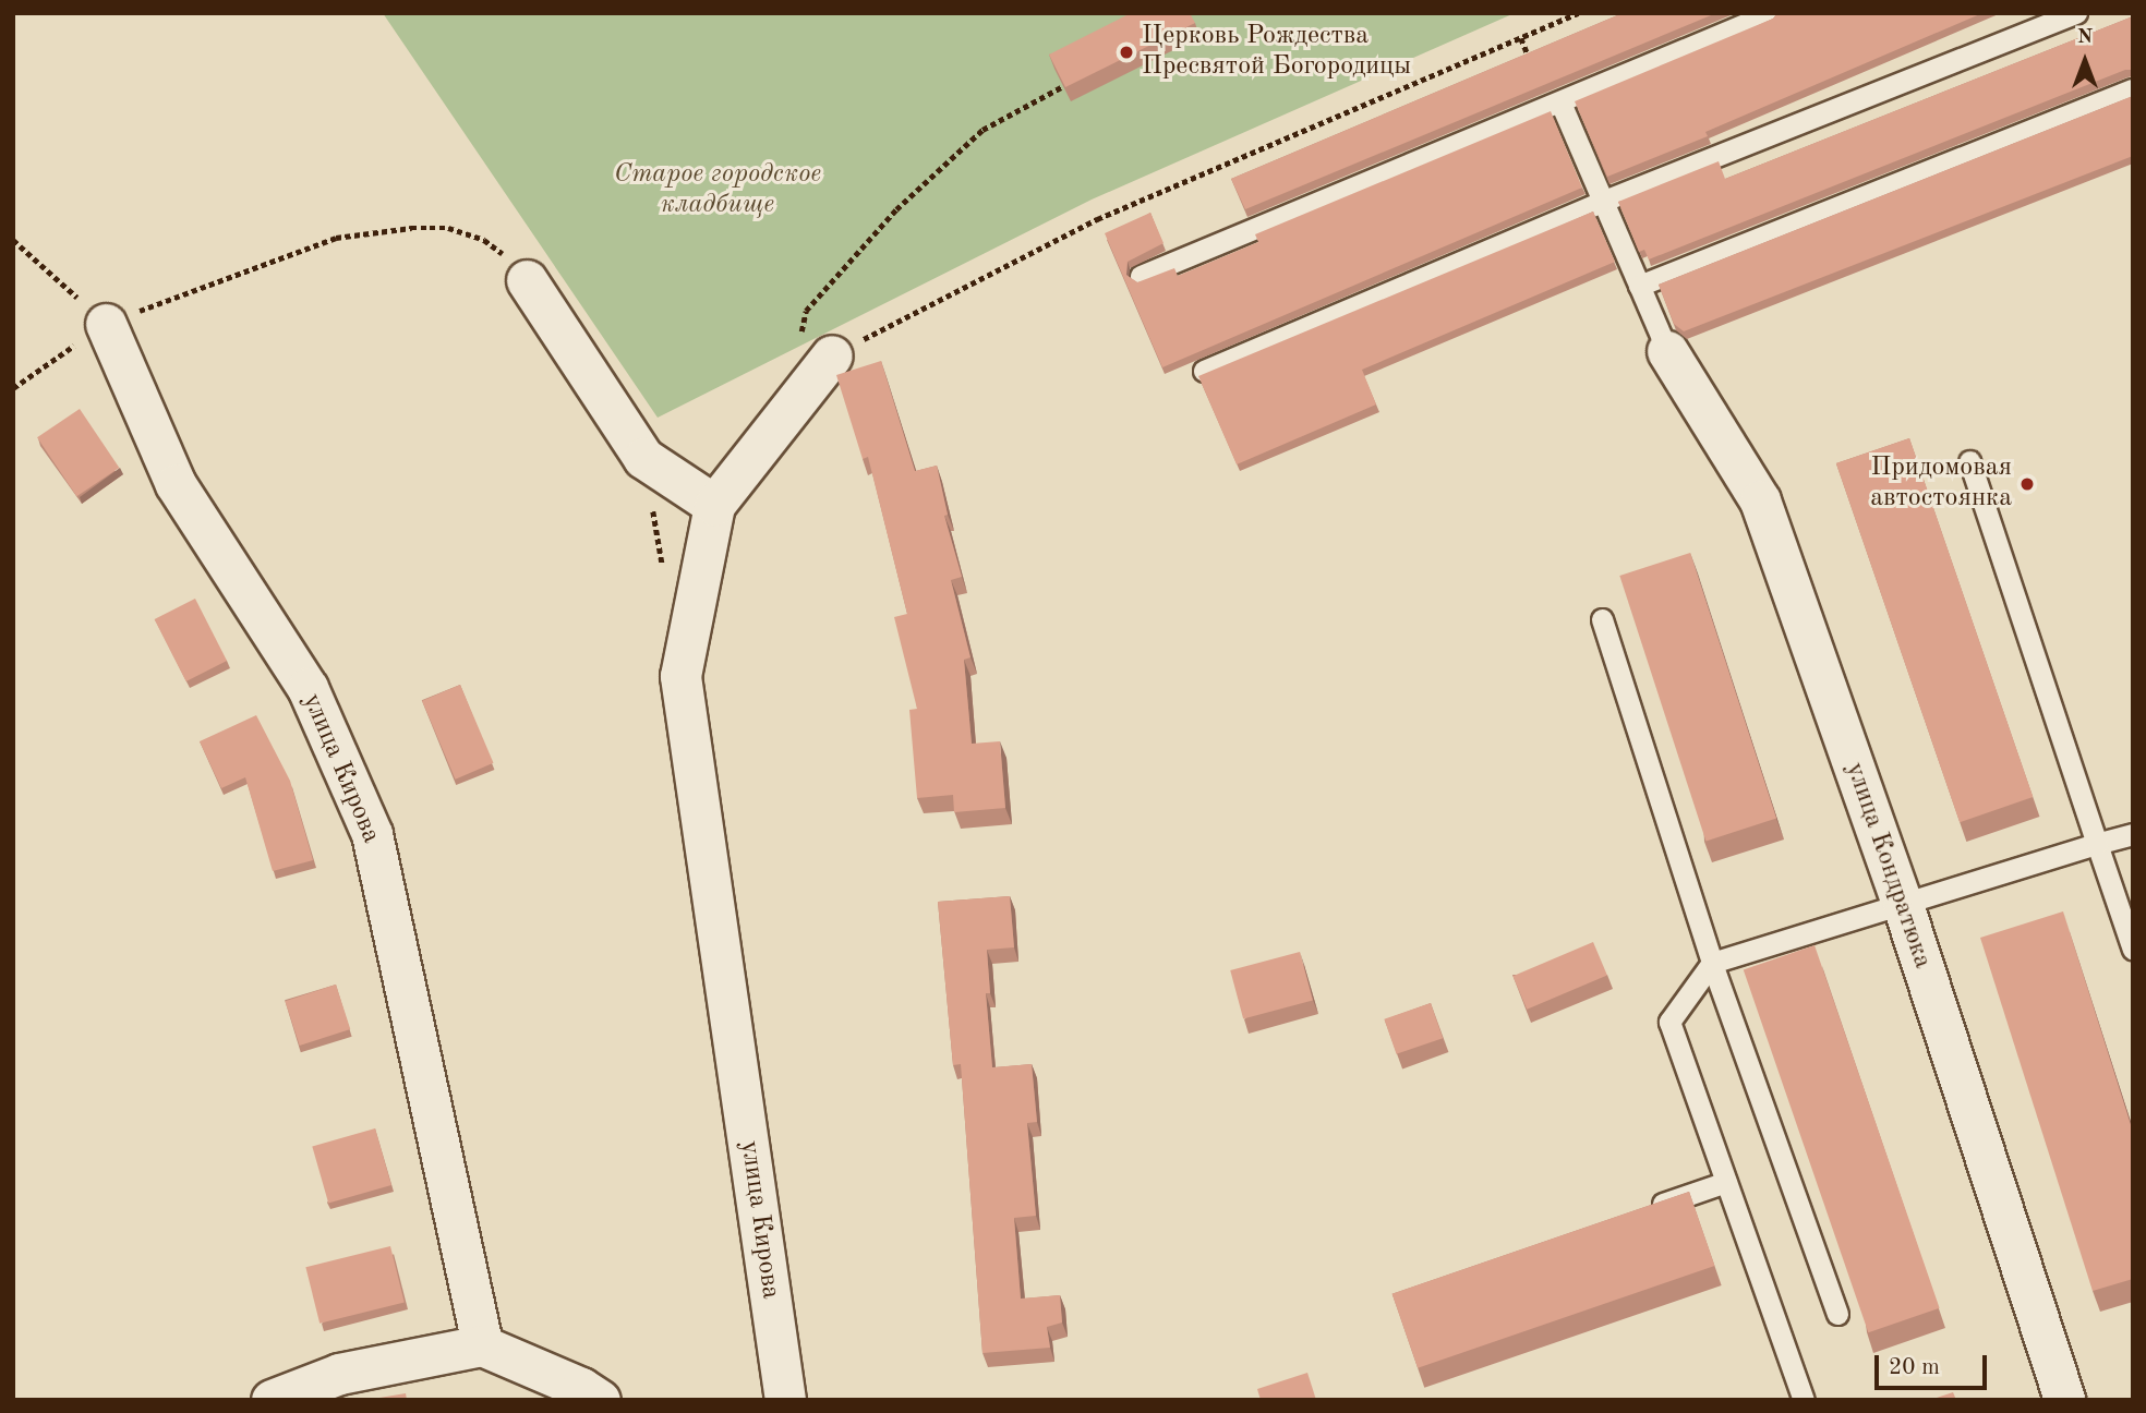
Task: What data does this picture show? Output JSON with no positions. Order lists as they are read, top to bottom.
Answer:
{
  "streets": {
    "street": ["улица Кирова", "улица Кондратюка"]
  },
  "parks": ["Старое городское кладбище"],
  "places": ["Церковь Рождества Пресвятой Богородицы", "Придомовая автостоянка"],
  "scale_bar": "20 m",
  "north": "top"
}
